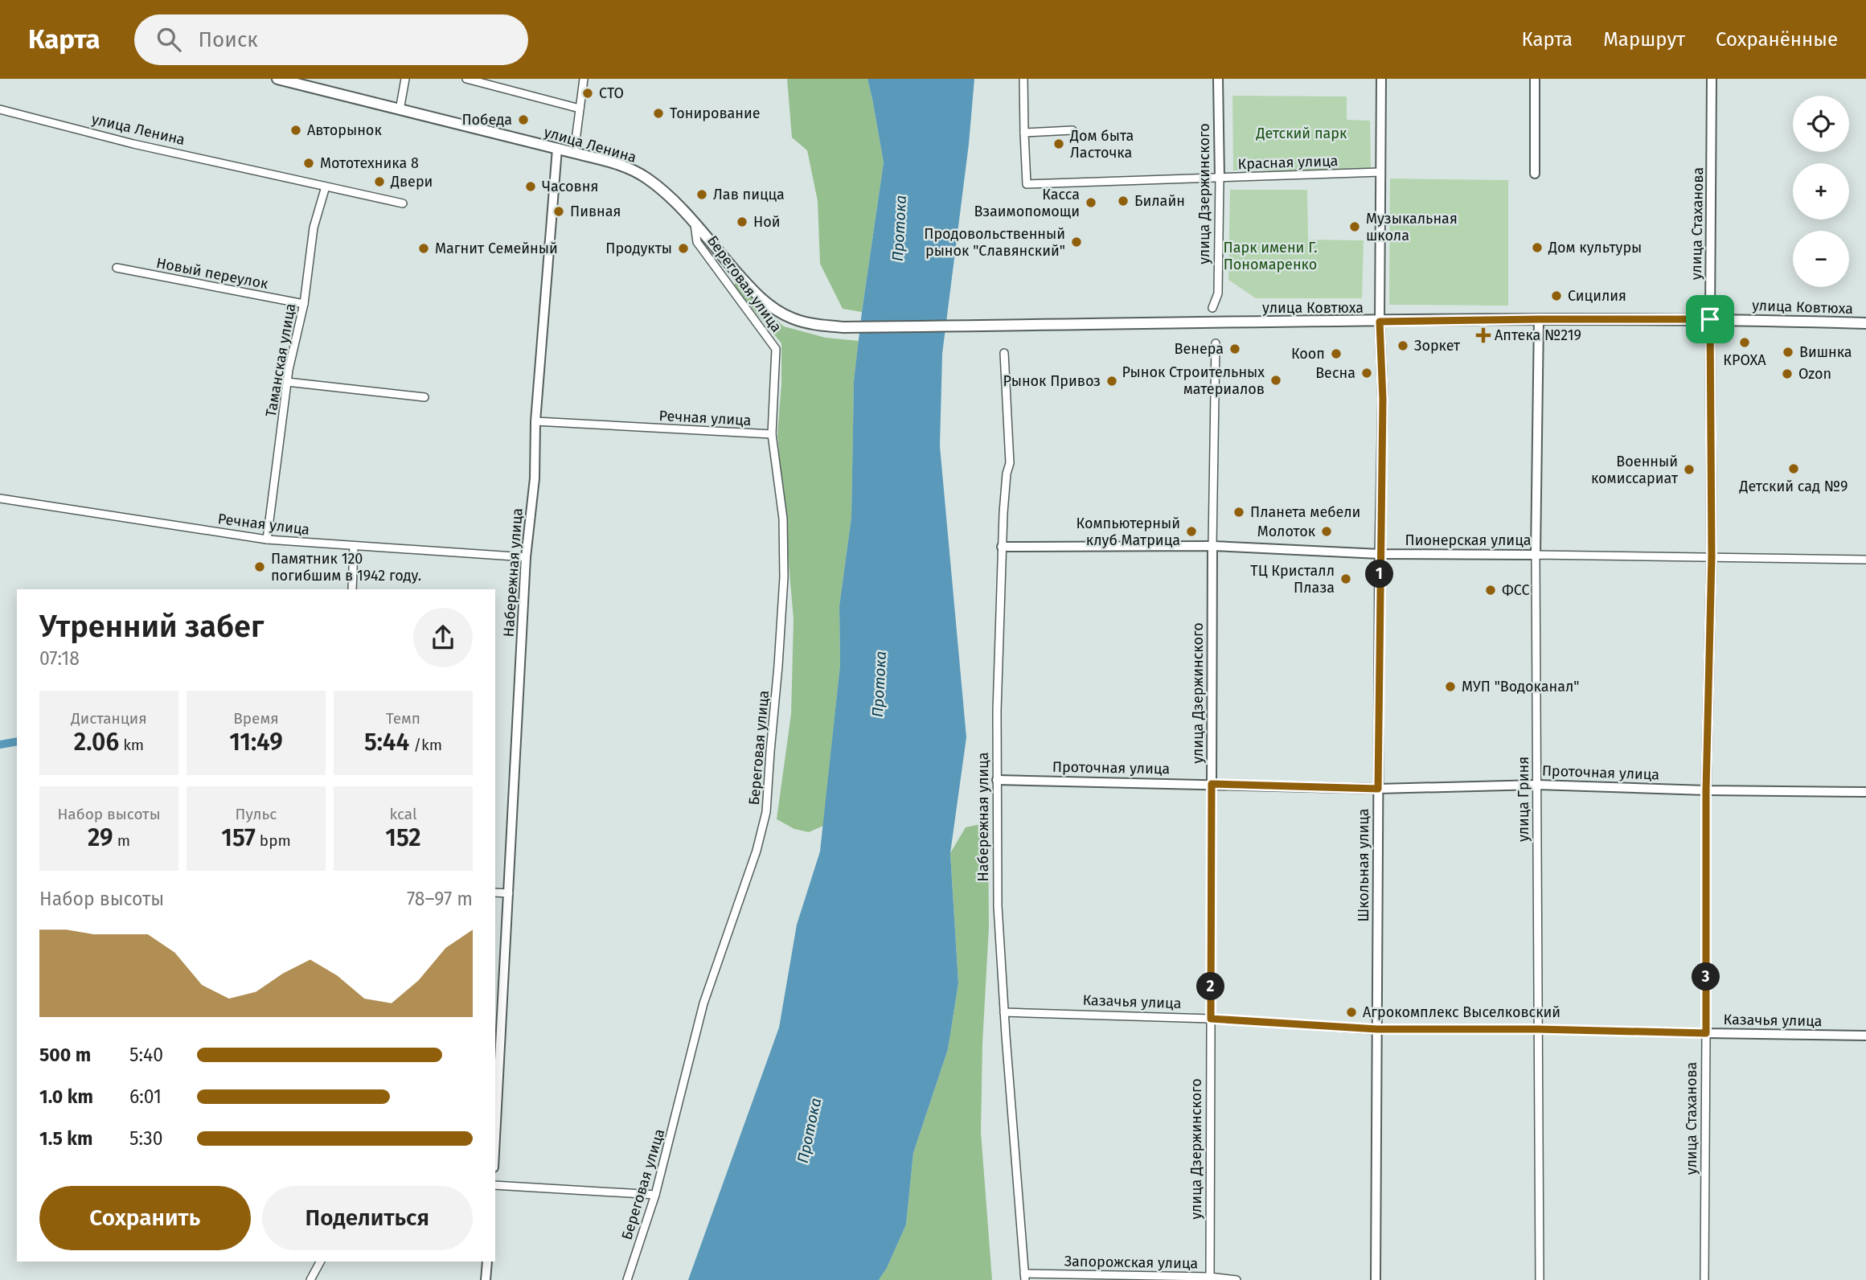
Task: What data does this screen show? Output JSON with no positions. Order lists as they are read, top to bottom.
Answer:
{
  "streets": {
    "main road": ["улица Ленина", "улица Ковтюха"],
    "street": [
      "Красная улица",
      "улица Дзержинского",
      "улица Стаханова",
      "Новый переулок",
      "Береговая улица",
      "Таманская улица",
      "Речная улица",
      "Пионерская улица",
      "Набережная улица",
      "Проточная улица",
      "улица Гриня",
      "Школьная улица",
      "Казачья улица",
      "Запорожская улица"
    ]
  },
  "crossings": [
    ["улица Ленина", "Береговая улица"],
    ["улица Ленина", "улица Ковтюха"],
    ["улица Ленина", "Таманская улица"],
    ["улица Ленина", "Набережная улица"],
    ["Красная улица", "улица Дзержинского"],
    ["Красная улица", "Школьная улица"],
    ["улица Дзержинского", "Пионерская улица"],
    ["улица Дзержинского", "Проточная улица"],
    ["улица Дзержинского", "Казачья улица"],
    ["улица Дзержинского", "Запорожская улица"],
    ["улица Стаханова", "улица Ковтюха"],
    ["улица Стаханова", "Пионерская улица"],
    ["улица Стаханова", "Проточная улица"],
    ["улица Стаханова", "Казачья улица"],
    ["Новый переулок", "Таманская улица"],
    ["Береговая улица", "Речная улица"],
    ["улица Ковтюха", "улица Гриня"],
    ["улица Ковтюха", "Школьная улица"],
    ["Таманская улица", "Речная улица"],
    ["Речная улица", "Набережная улица"],
    ["Пионерская улица", "Набережная улица"],
    ["Пионерская улица", "улица Гриня"],
    ["Пионерская улица", "Школьная улица"],
    ["Набережная улица", "Проточная улица"],
    ["Набережная улица", "Казачья улица"],
    ["Набережная улица", "Запорожская улица"],
    ["Проточная улица", "улица Гриня"],
    ["Проточная улица", "Школьная улица"],
    ["улица Гриня", "Казачья улица"],
    ["Школьная улица", "Казачья улица"]
  ],
  "water": ["Протока"],
  "parks": ["Детский парк", "Парк имени Г. Пономаренко"],
  "places": {
    "other": [
      "СТО",
      "Тонирование",
      "Победа",
      "Авторынок",
      "Дом быта Ласточка",
      "Мототехника 8",
      "Двери",
      "Часовня",
      "Лав пицца",
      "Билайн",
      "Касса Взаимопомощи",
      "Пивная",
      "Ной",
      "Музыкальная школа",
      "Продовольственный рынок \"Славянский\"",
      "Дом культуры",
      "Магнит Семейный",
      "Продукты",
      "Сицилия",
      "КРОХА",
      "Зоркет",
      "Венера",
      "Вишнка",
      "Кооп",
      "Весна",
      "Ozon",
      "Рынок Строительных материалов",
      "Рынок Привоз",
      "Детский сад №9",
      "Военный комиссариат",
      "Планета мебели",
      "Компьютерный клуб Матрица",
      "Молоток",
      "Памятник 120 погибшим в 1942 году.",
      "ТЦ Кристалл Плаза",
      "ФСС",
      "МУП \"Водоканал\"",
      "Агрокомплекс Выселковский"
    ],
    "health": ["Аптека №219"]
  },
  "page": {
    "header": "Карта",
    "search": "Поиск",
    "nav": ["Карта", "Маршрут", "Сохранённые"],
    "map_buttons": ["+", "−"],
    "pins": ["1", "3", "2"],
    "heading": ["Утренний забег", "07:18"],
    "stats": [
      ["Дистанция", "2.06 km"],
      ["Время", "11:49"],
      ["Темп", "5:44 /km"],
      ["Набор высоты", "29 m"],
      ["Пульс", "157 bpm"],
      ["kcal", "152"]
    ],
    "chart": ["Набор высоты", "78–97 m"],
    "list": [
      {
        "name": "500 m",
        "note": "5:40"
      },
      {
        "name": "1.0 km",
        "note": "6:01"
      },
      {
        "name": "1.5 km",
        "note": "5:30"
      }
    ],
    "buttons": ["Сохранить", "Поделиться"]
  }
}
